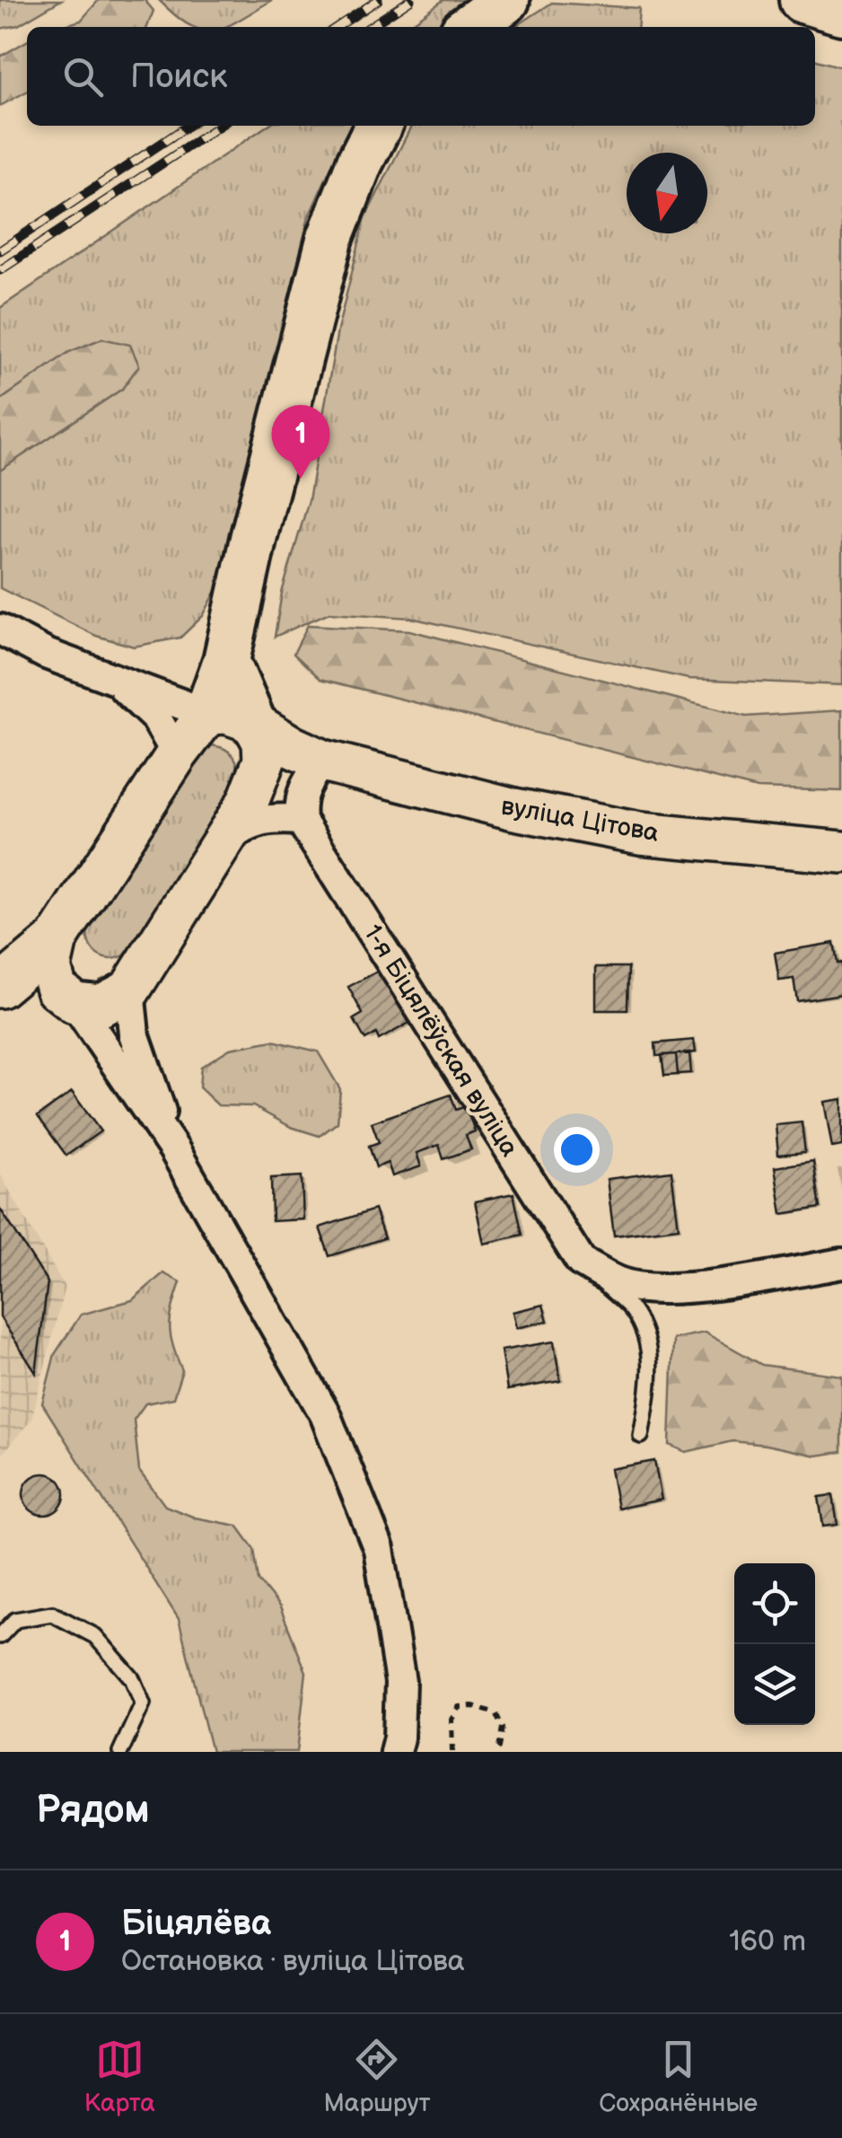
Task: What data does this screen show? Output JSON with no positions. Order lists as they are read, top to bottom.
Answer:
{
  "streets": {
    "main road": ["вуліца Цітова"],
    "street": ["1-я Біцялёўская вуліца"]
  },
  "north": "bottom",
  "page": {
    "search": "Поиск",
    "pins": "1",
    "heading": "Рядом",
    "list": [
      {
        "mark": "1",
        "name": "Біцялёва",
        "note": "Остановка · вуліца Цітова",
        "value": "160 m"
      }
    ],
    "nav": ["Карта", "Маршрут", "Сохранённые"]
  }
}
